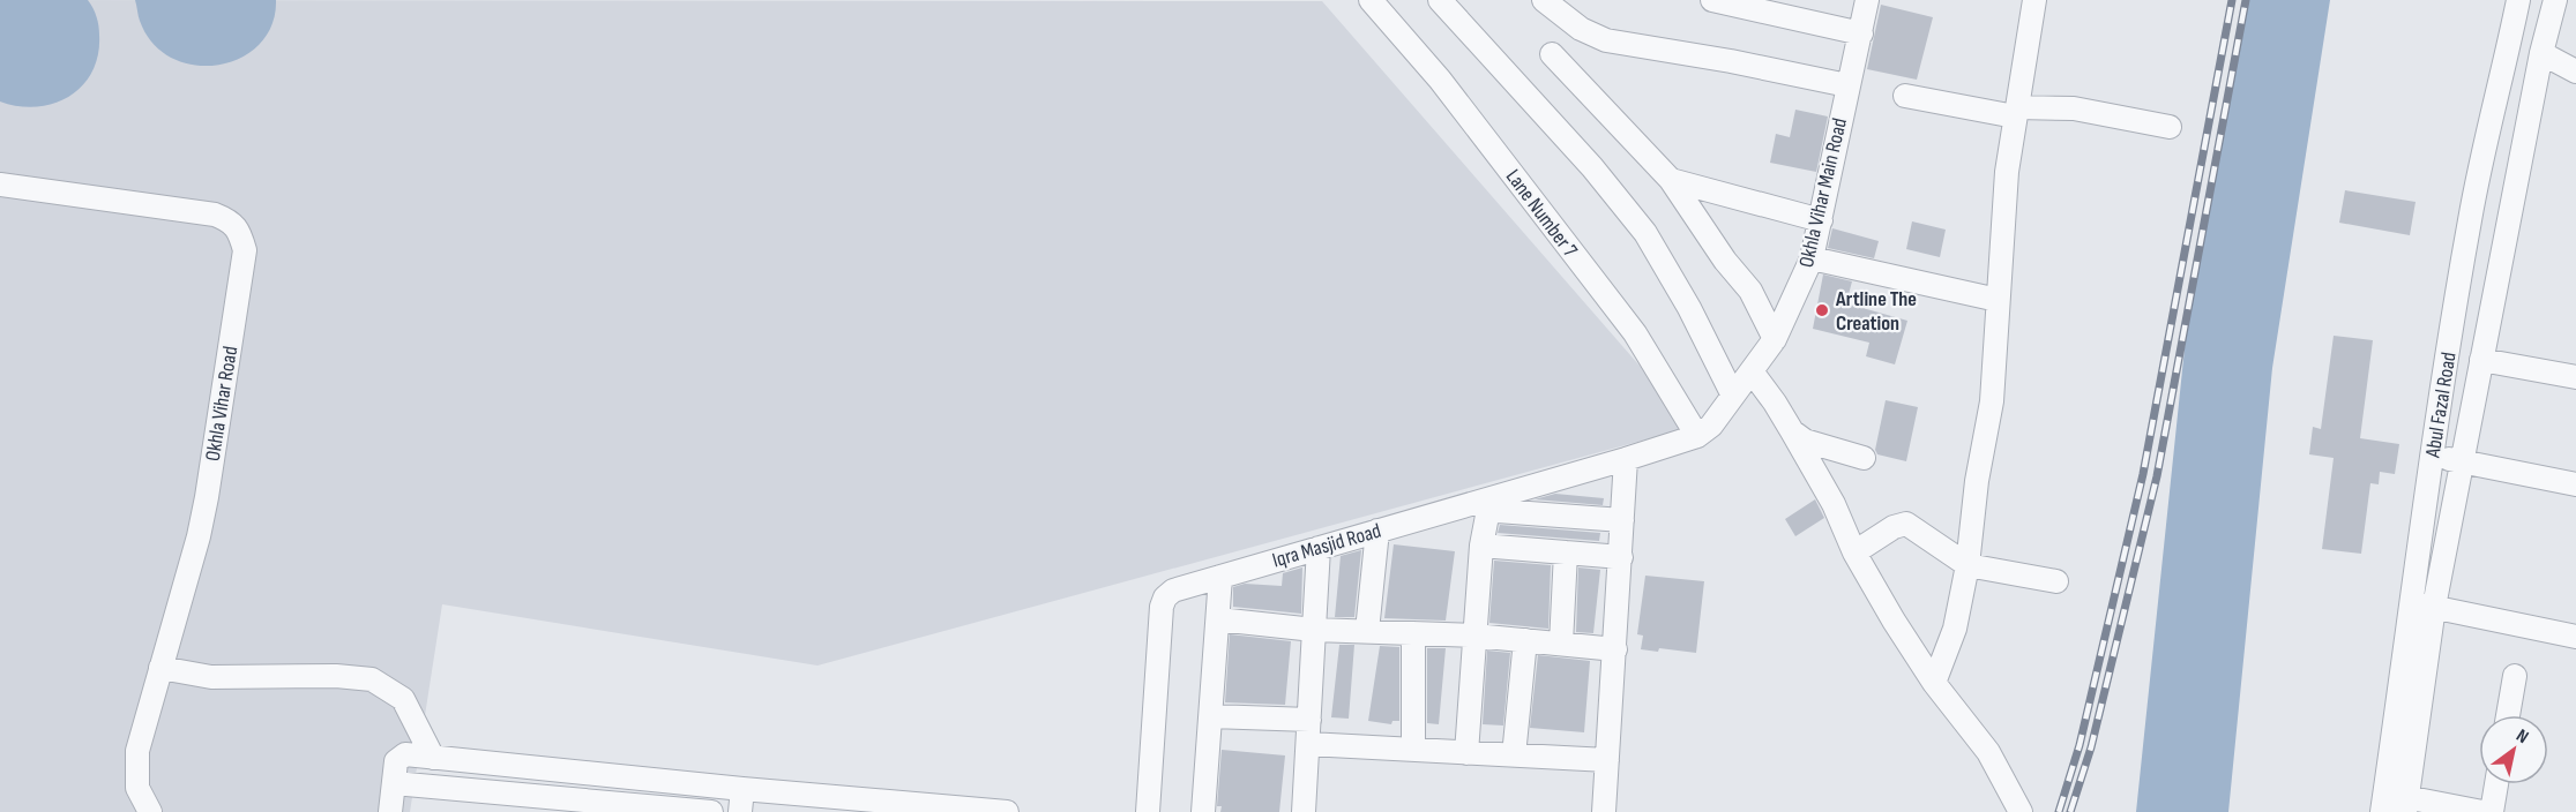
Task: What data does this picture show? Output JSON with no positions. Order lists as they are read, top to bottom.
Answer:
{
  "streets": {
    "street": [
      "Okhla Vihar Main Road",
      "Lane Number 7",
      "Okhla Vihar Road",
      "Abul Fazal Road",
      "Iqra Masjid Road"
    ]
  },
  "crossings": [
    ["Okhla Vihar Main Road", "Lane Number 7"],
    ["Okhla Vihar Main Road", "Iqra Masjid Road"],
    ["Lane Number 7", "Iqra Masjid Road"]
  ],
  "places": ["Artline The Creation"],
  "north": "top right"
}
